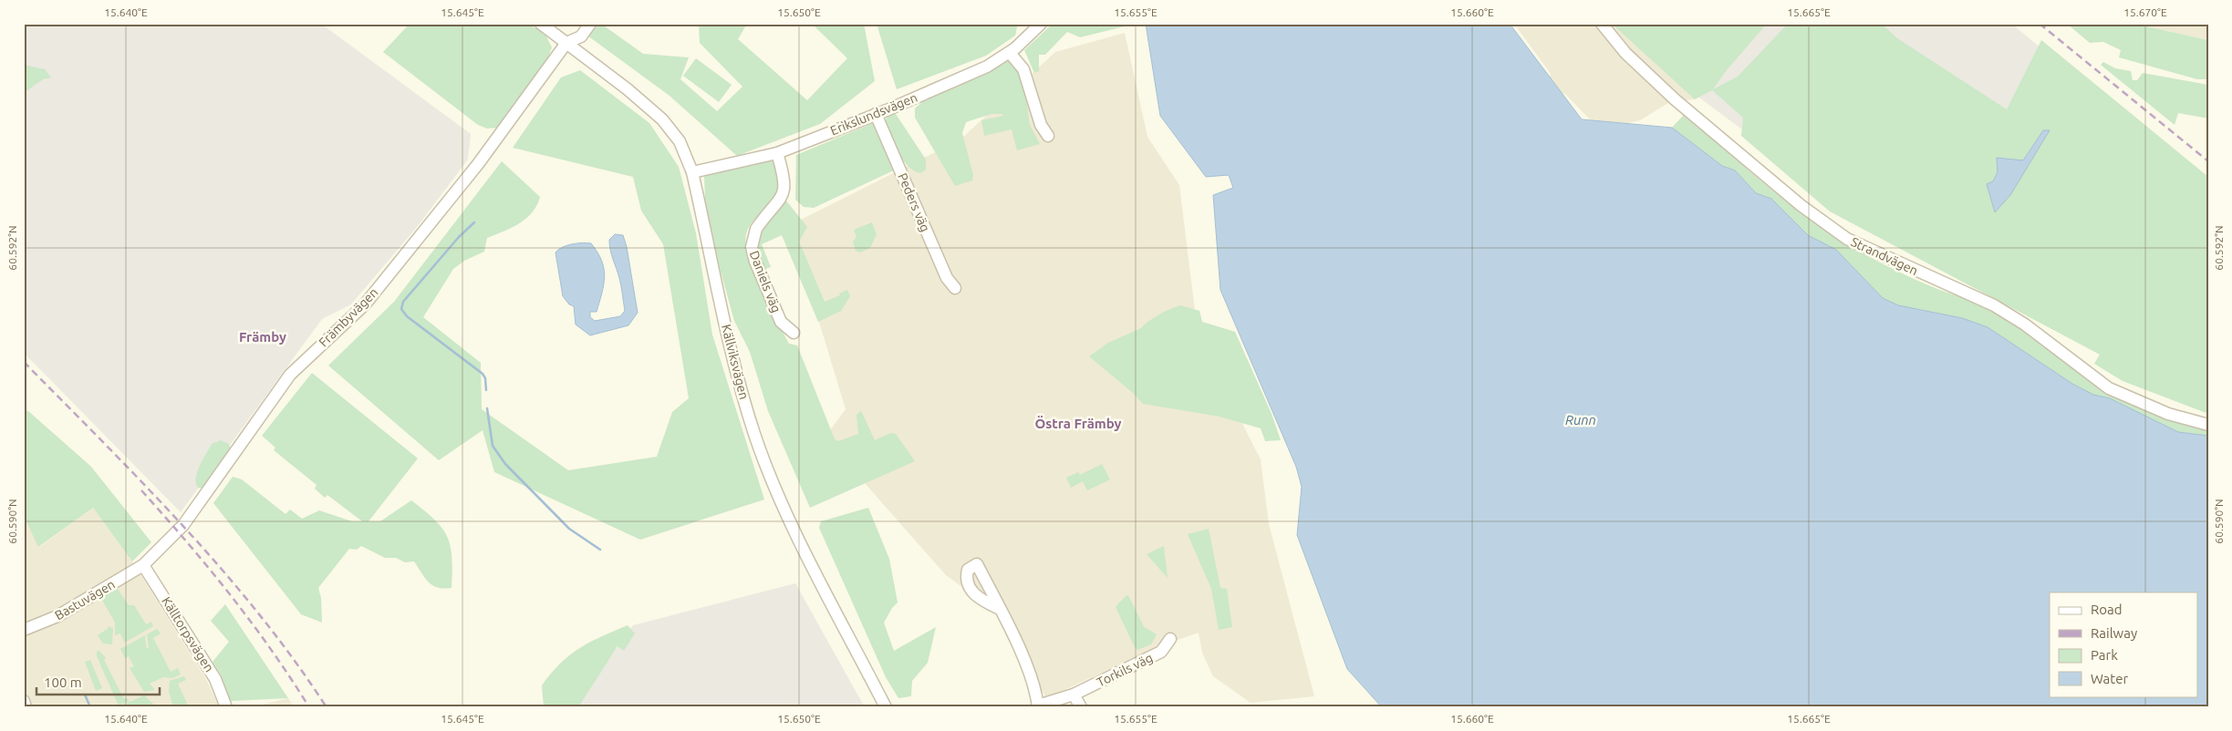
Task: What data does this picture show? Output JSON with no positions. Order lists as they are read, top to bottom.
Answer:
{
  "streets": {
    "street": [
      "Erikslundsvägen",
      "Peders väg",
      "Strandvägen",
      "Daniels väg",
      "Främbyvägen",
      "Källviksvägen",
      "Bastuvägen",
      "Källtorpsvägen",
      "Torkils väg"
    ]
  },
  "crossings": [
    ["Erikslundsvägen", "Peders väg"],
    ["Erikslundsvägen", "Daniels väg"],
    ["Erikslundsvägen", "Källviksvägen"],
    ["Främbyvägen", "Källviksvägen"],
    ["Främbyvägen", "Bastuvägen"],
    ["Främbyvägen", "Källtorpsvägen"],
    ["Bastuvägen", "Källtorpsvägen"]
  ],
  "districts": ["Främby", "Östra Främby"],
  "water": ["Runn"],
  "legend": [
    "Road",
    "Railway",
    "Park",
    "Water"
  ],
  "scale_bar": "100 m",
  "coordinates": [
    "15.640°E",
    "15.645°E",
    "15.650°E",
    "15.655°E",
    "15.660°E",
    "15.665°E",
    "15.670°E",
    "60.592°N",
    "60.590°N"
  ]
}
